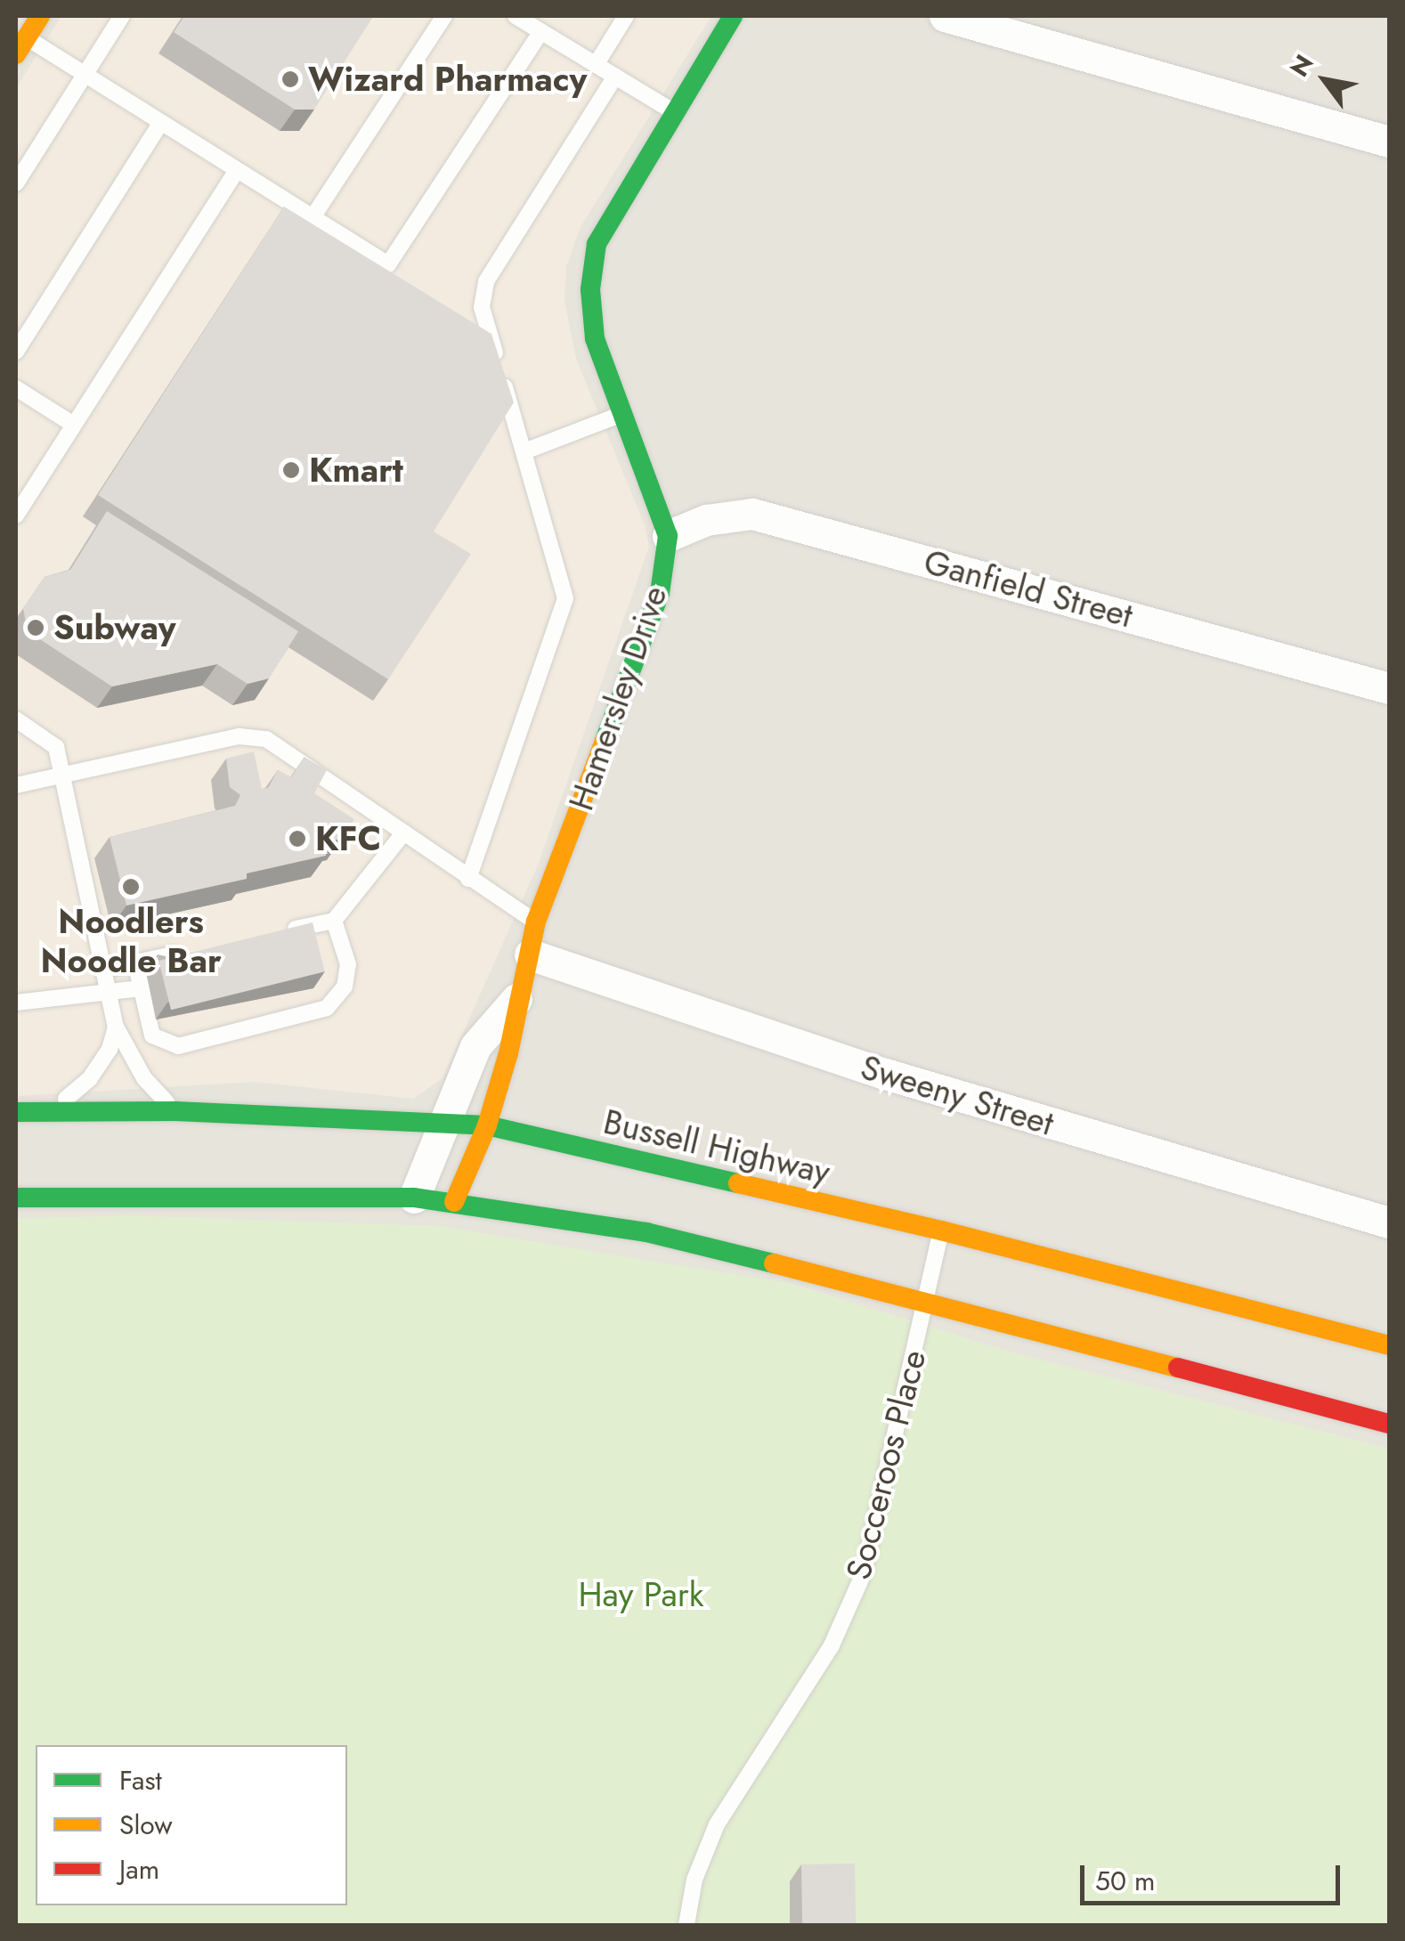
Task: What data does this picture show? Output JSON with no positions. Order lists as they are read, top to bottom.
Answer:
{
  "streets": {
    "main road": ["Hamersley Drive", "Bussell Highway"],
    "street": ["Ganfield Street", "Sweeny Street"],
    "lane": ["Socceroos Place"]
  },
  "crossings": [
    ["Ganfield Street", "Hamersley Drive"],
    ["Hamersley Drive", "Sweeny Street"],
    ["Hamersley Drive", "Bussell Highway"],
    ["Bussell Highway", "Socceroos Place"]
  ],
  "parks": ["Hay Park"],
  "places": [
    "Wizard Pharmacy",
    "Kmart",
    "Subway",
    "KFC",
    "Noodlers Noodle Bar"
  ],
  "legend": ["Fast", "Slow", "Jam"],
  "scale_bar": "50 m",
  "north": "top left"
}
